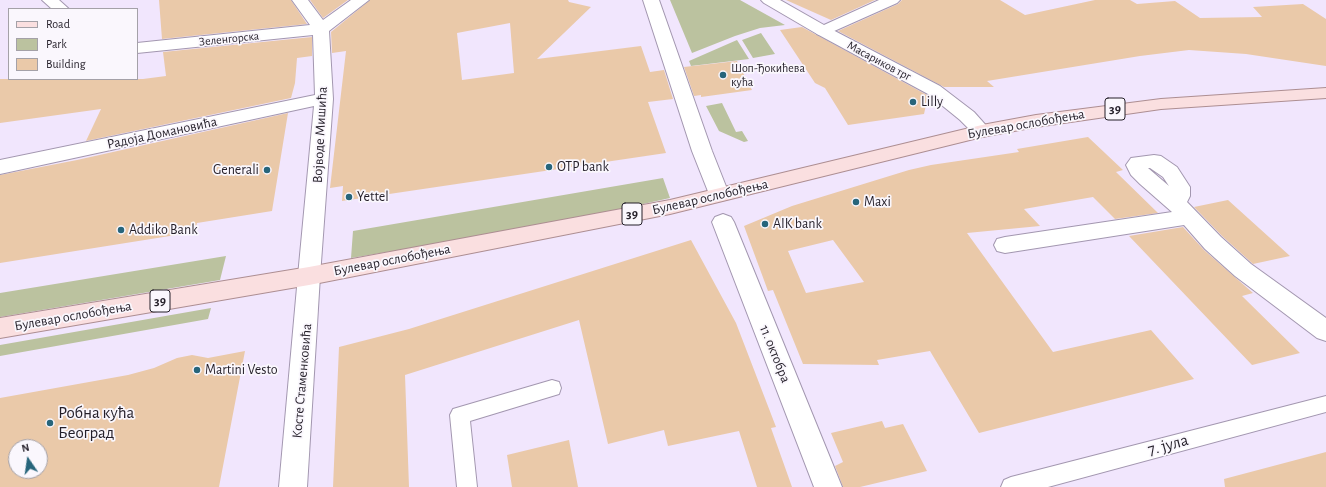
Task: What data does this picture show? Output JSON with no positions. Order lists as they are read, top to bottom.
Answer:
{
  "streets": {
    "main road": ["39", "Булевар ослобођења"],
    "street": [
      "Зеленгорска",
      "Масариков трг",
      "Радоја Домановића",
      "Војводе Мишића",
      "11. октобра",
      "Косте Стаменковића"
    ],
    "lane": ["7. јула"]
  },
  "crossings": [
    ["Зеленгорска", "Војводе Мишића"],
    ["Масариков трг", "Булевар ослобођења"],
    ["Булевар ослобођења", "Војводе Мишића"],
    ["Булевар ослобођења", "Косте Стаменковића"],
    ["Радоја Домановића", "Војводе Мишића"],
    ["Војводе Мишића", "Косте Стаменковића"]
  ],
  "places": [
    "Шоп-Ђокићева кућа",
    "Lilly",
    "OTP bank",
    "Generali",
    "Yettel",
    "Maxi",
    "AIK bank",
    "Addiko Bank",
    "Martini Vesto",
    "Робна кућа Београд"
  ],
  "legend": ["Road", "Park", "Building"],
  "north": "top"
}
